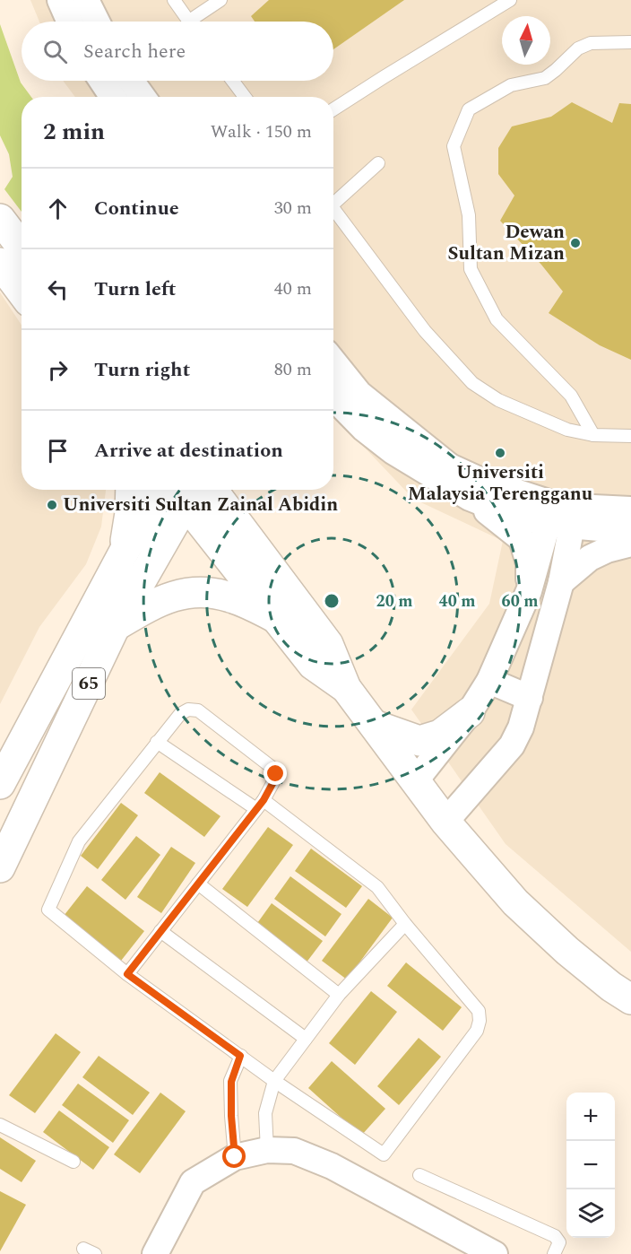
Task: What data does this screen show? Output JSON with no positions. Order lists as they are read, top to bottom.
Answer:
{
  "streets": {
    "main road": ["65"]
  },
  "places": ["Dewan Sultan Mizan", "Universiti Malaysia Terengganu", "Universiti Sultan Zainal Abidin"],
  "north": "top",
  "page": {
    "search": "Search here",
    "heading": ["2 min", "Walk · 150 m"],
    "list": [
      ["Continue", "30 m"],
      ["Turn left", "40 m"],
      ["Turn right", "80 m"],
      "Arrive at destination"
    ],
    "map_buttons": ["+", "−"]
  },
  "rings": ["20 m", "40 m", "60 m"]
}
